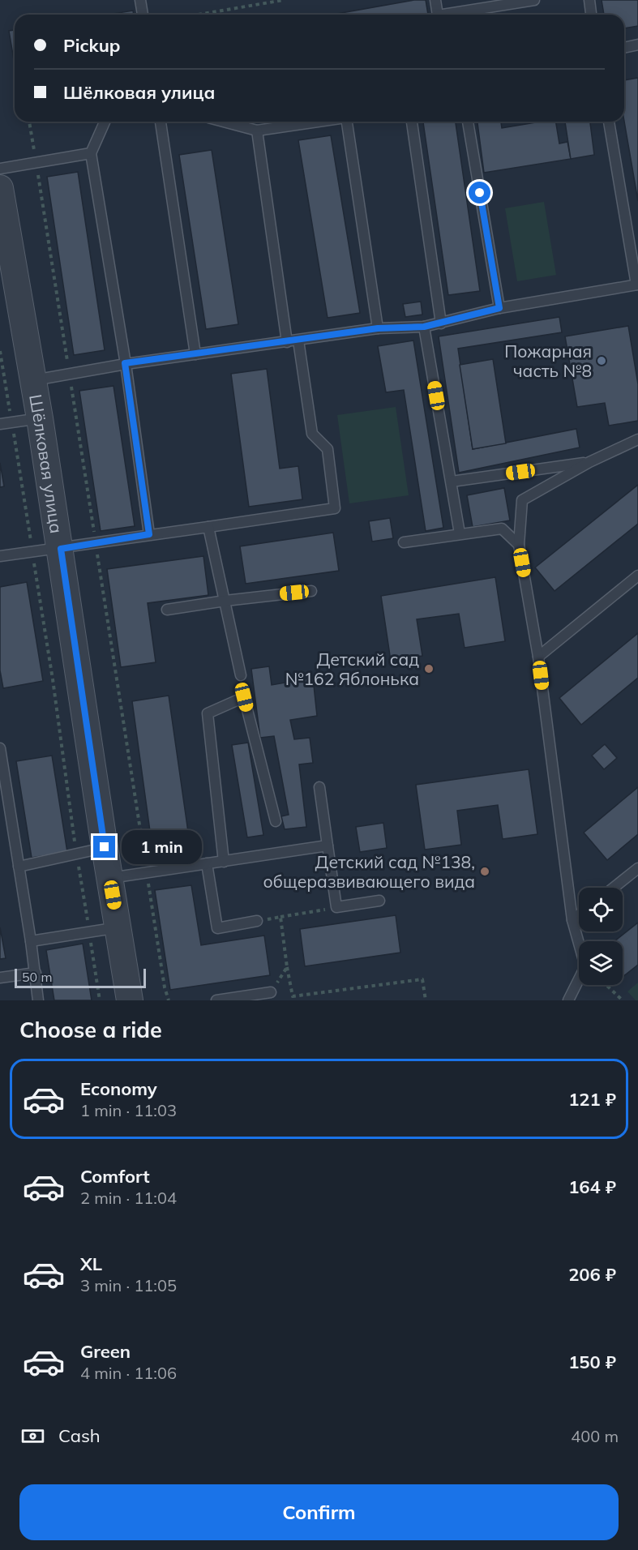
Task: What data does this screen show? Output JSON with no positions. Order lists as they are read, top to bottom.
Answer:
{
  "streets": {
    "street": ["Шёлковая улица"]
  },
  "places": ["Пожарная часть №8", "Детский сад №162 Яблонька", "Детский сад №138, общеразвивающего вида"],
  "scale_bar": "50 m",
  "page": {
    "banner": ["Pickup", "Шёлковая улица"],
    "bubble": "1 min",
    "scale": "50 m",
    "heading": "Choose a ride",
    "list": [
      {
        "name": "Economy",
        "note": "1 min · 11:03",
        "value": "121 ₽"
      },
      {
        "name": "Comfort",
        "note": "2 min · 11:04",
        "value": "164 ₽"
      },
      {
        "name": "XL",
        "note": "3 min · 11:05",
        "value": "206 ₽"
      },
      {
        "name": "Green",
        "note": "4 min · 11:06",
        "value": "150 ₽"
      }
    ],
    "pay": ["Cash", "400 m"],
    "buttons": "Confirm"
  }
}
